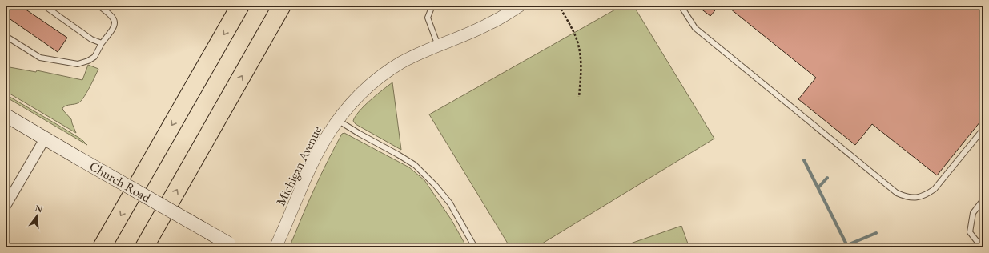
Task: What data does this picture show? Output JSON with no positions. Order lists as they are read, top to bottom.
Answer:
{
  "streets": {
    "main road": ["Church Road"],
    "street": ["Michigan Avenue"]
  },
  "north": "top"
}
